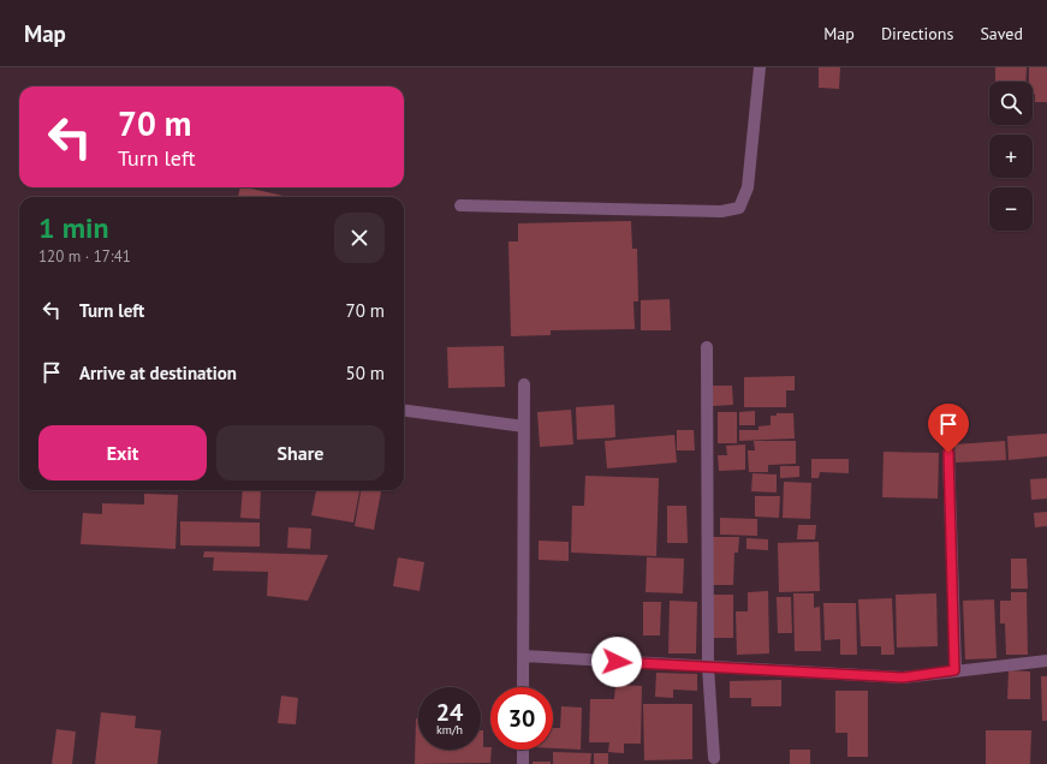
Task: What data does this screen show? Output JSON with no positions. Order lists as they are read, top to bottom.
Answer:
{
  "page": {
    "header": "Map",
    "nav": ["Map", "Directions", "Saved"],
    "map_buttons": ["+", "−"],
    "turn": ["70 m", "Turn left"],
    "heading": ["1 min", "120 m · 17:41"],
    "list": [
      {
        "name": "Turn left",
        "value": "70 m"
      },
      {
        "name": "Arrive at destination",
        "value": "50 m"
      }
    ],
    "buttons": ["Exit", "Share"],
    "speed": "24 km/h",
    "limit": "30"
  }
}
